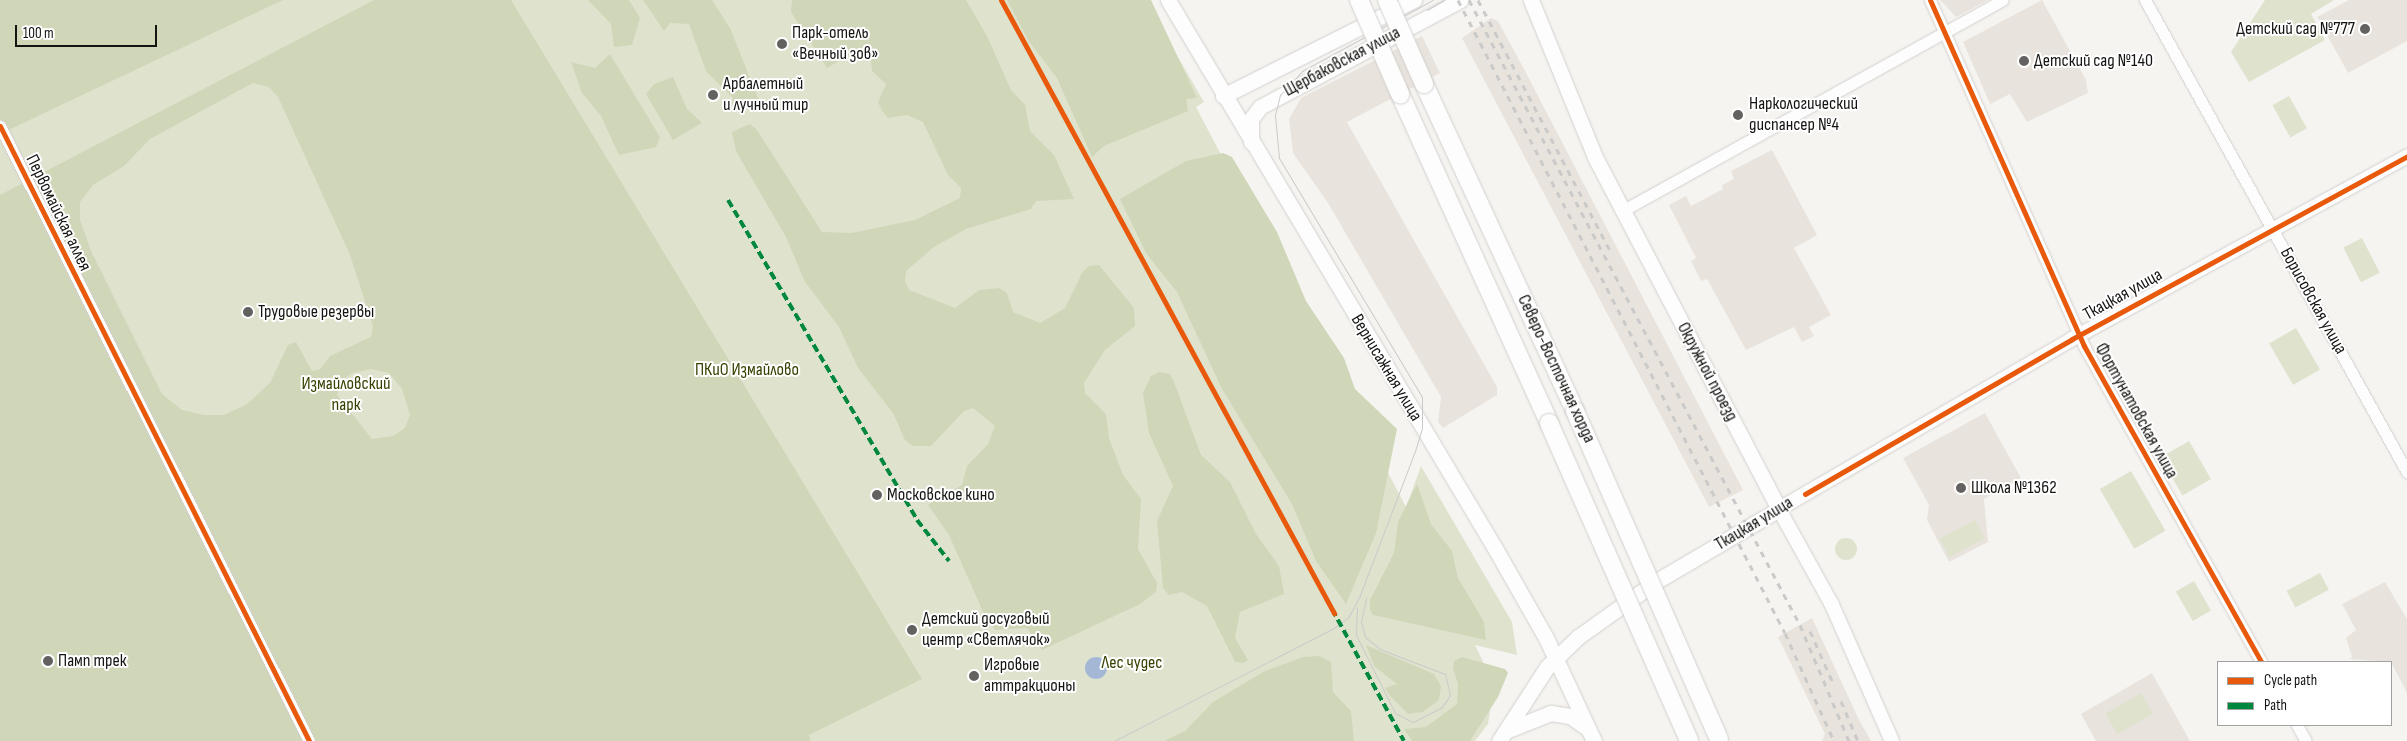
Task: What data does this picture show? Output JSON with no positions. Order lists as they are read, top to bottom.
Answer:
{
  "streets": {
    "main road": [
      "Щербаковская улица",
      "Ткацкая улица",
      "Вернисажная улица",
      "Северо-Восточная хорда",
      "Окружной проезд"
    ],
    "street": ["Первомайская аллея", "Борисовская улица", "Фортунатовская улица"]
  },
  "crossings": [
    ["Щербаковская улица", "Вернисажная улица"],
    ["Ткацкая улица", "Борисовская улица"],
    ["Ткацкая улица", "Вернисажная улица"],
    ["Ткацкая улица", "Окружной проезд"],
    ["Ткацкая улица", "Фортунатовская улица"]
  ],
  "parks": ["ПКиО Измайлово", "Измайловский парк", "Лес чудес"],
  "places": [
    "Детский сад №777",
    "Парк-отель «Вечный зов»",
    "Детский сад №140",
    "Арбалетный и лучный тир",
    "Наркологический диспансер №4",
    "Трудовые резервы",
    "Школа №1362",
    "Московское кино",
    "Детский досуговый центр «Светлячок»",
    "Памп трек",
    "Игровые аттракционы"
  ],
  "legend": ["Cycle path", "Path"],
  "scale_bar": "100 m"
}
